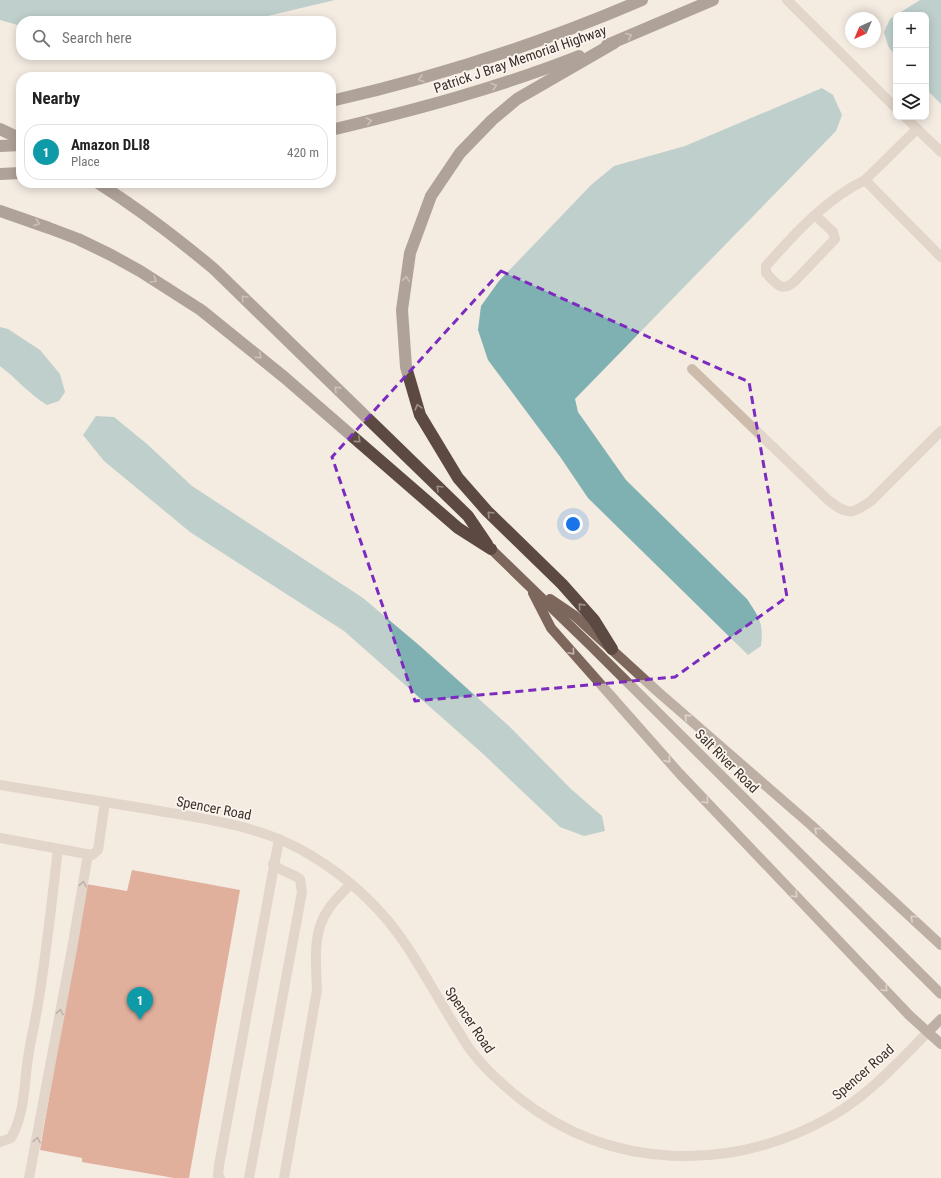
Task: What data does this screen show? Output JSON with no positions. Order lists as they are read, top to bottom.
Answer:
{
  "streets": {
    "highway": ["Patrick J Bray Memorial Highway"],
    "main road": ["Salt River Road", "Spencer Road"]
  },
  "north": "bottom left",
  "page": {
    "map_buttons": ["+", "−"],
    "search": "Search here",
    "heading": "Nearby",
    "list": [
      {
        "mark": "1",
        "name": "Amazon DLI8",
        "note": "Place",
        "value": "420 m"
      }
    ],
    "pins": "1"
  }
}
